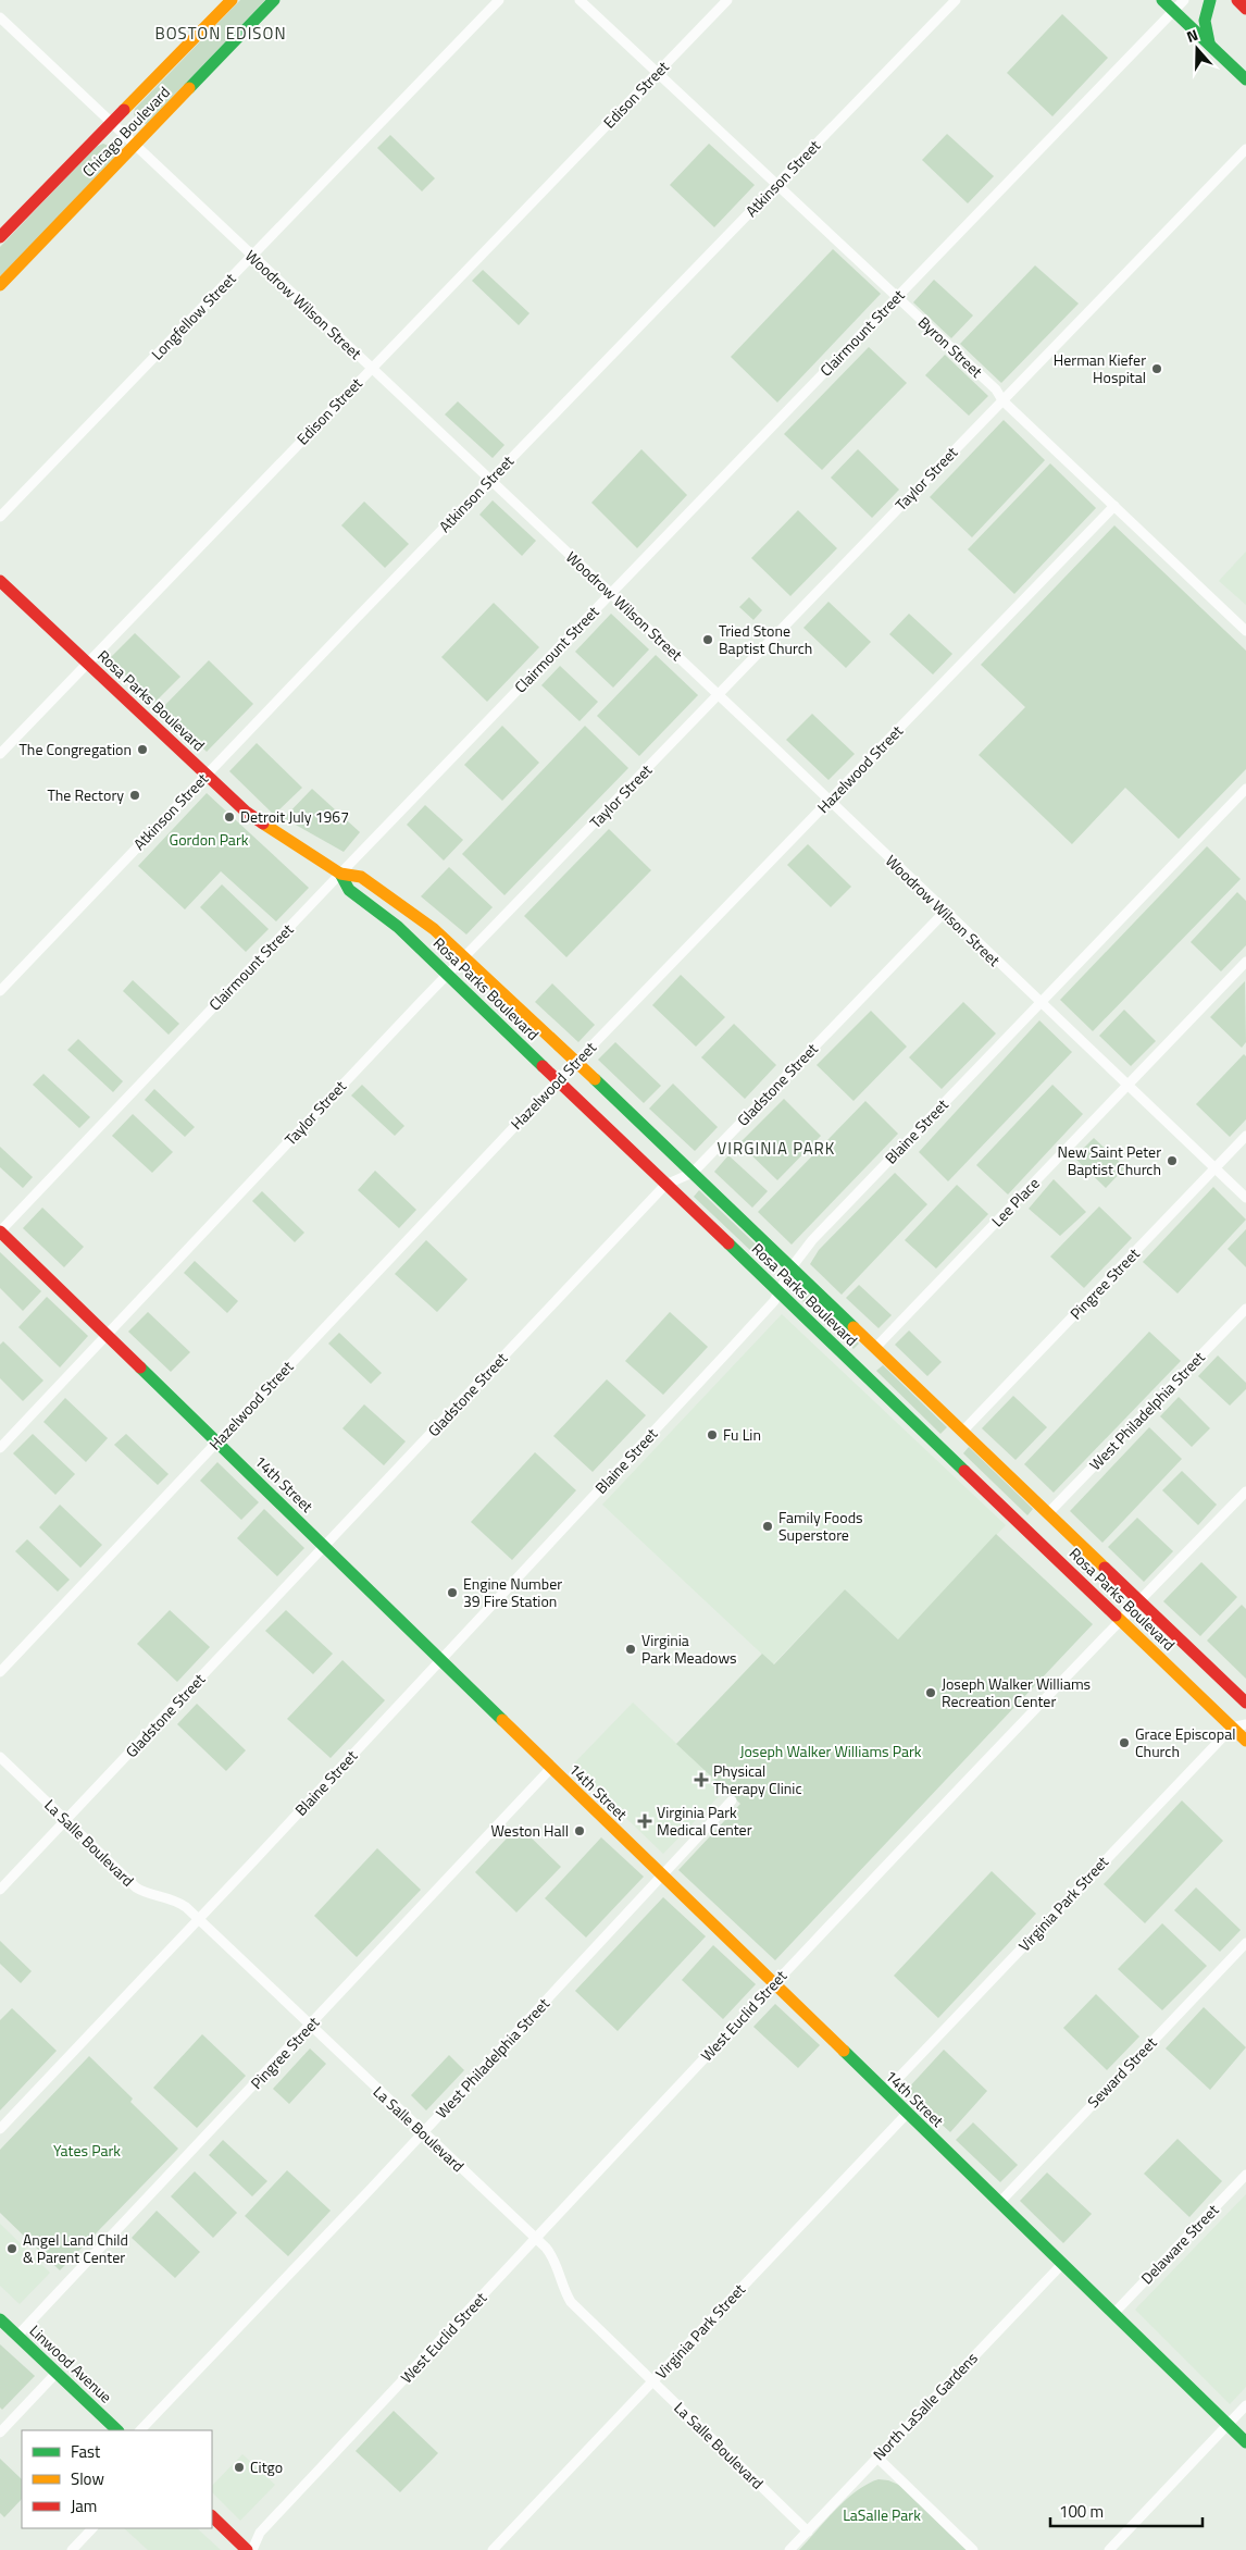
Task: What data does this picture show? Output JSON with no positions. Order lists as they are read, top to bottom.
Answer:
{
  "streets": {
    "main road": [
      "Chicago Boulevard",
      "Rosa Parks Boulevard",
      "14th Street",
      "Linwood Avenue"
    ],
    "street": [
      "Edison Street",
      "Atkinson Street",
      "Woodrow Wilson Street",
      "Longfellow Street",
      "Clairmount Street",
      "Byron Street",
      "Taylor Street",
      "Hazelwood Street",
      "Gladstone Street",
      "Blaine Street",
      "Lee Place",
      "Pingree Street",
      "West Philadelphia Street",
      "La Salle Boulevard",
      "Virginia Park Street",
      "West Euclid Street",
      "Seward Street",
      "Delaware Street",
      "North LaSalle Gardens"
    ]
  },
  "crossings": [
    ["Edison Street", "Woodrow Wilson Street"],
    ["Edison Street", "Byron Street"],
    ["Edison Street", "Rosa Parks Boulevard"],
    ["Chicago Boulevard", "Woodrow Wilson Street"],
    ["Atkinson Street", "Woodrow Wilson Street"],
    ["Atkinson Street", "Byron Street"],
    ["Atkinson Street", "Rosa Parks Boulevard"],
    ["Woodrow Wilson Street", "Longfellow Street"],
    ["Woodrow Wilson Street", "Clairmount Street"],
    ["Woodrow Wilson Street", "Taylor Street"],
    ["Woodrow Wilson Street", "Hazelwood Street"],
    ["Woodrow Wilson Street", "Gladstone Street"],
    ["Woodrow Wilson Street", "Blaine Street"],
    ["Woodrow Wilson Street", "Lee Place"],
    ["Woodrow Wilson Street", "Pingree Street"],
    ["Clairmount Street", "Byron Street"],
    ["Clairmount Street", "Rosa Parks Boulevard"],
    ["Clairmount Street", "14th Street"],
    ["Byron Street", "Taylor Street"],
    ["Byron Street", "Hazelwood Street"],
    ["Taylor Street", "Rosa Parks Boulevard"],
    ["Taylor Street", "14th Street"],
    ["Rosa Parks Boulevard", "Hazelwood Street"],
    ["Rosa Parks Boulevard", "Gladstone Street"],
    ["Rosa Parks Boulevard", "Blaine Street"],
    ["Rosa Parks Boulevard", "Lee Place"],
    ["Rosa Parks Boulevard", "Pingree Street"],
    ["Rosa Parks Boulevard", "West Philadelphia Street"],
    ["Rosa Parks Boulevard", "Virginia Park Street"],
    ["Rosa Parks Boulevard", "West Euclid Street"],
    ["Hazelwood Street", "14th Street"],
    ["Gladstone Street", "14th Street"],
    ["Gladstone Street", "La Salle Boulevard"],
    ["Blaine Street", "14th Street"],
    ["Blaine Street", "La Salle Boulevard"],
    ["Pingree Street", "14th Street"],
    ["Pingree Street", "La Salle Boulevard"],
    ["Pingree Street", "Linwood Avenue"],
    ["West Philadelphia Street", "14th Street"],
    ["West Philadelphia Street", "La Salle Boulevard"],
    ["14th Street", "Virginia Park Street"],
    ["14th Street", "West Euclid Street"],
    ["14th Street", "Seward Street"],
    ["14th Street", "Delaware Street"],
    ["14th Street", "North LaSalle Gardens"],
    ["La Salle Boulevard", "Virginia Park Street"],
    ["La Salle Boulevard", "West Euclid Street"],
    ["La Salle Boulevard", "North LaSalle Gardens"]
  ],
  "districts": ["BOSTON EDISON", "VIRGINIA PARK"],
  "parks": [
    "Gordon Park",
    "Joseph Walker Williams Park",
    "Yates Park",
    "LaSalle Park"
  ],
  "places": {
    "other": [
      "Herman Kiefer Hospital",
      "Tried Stone Baptist Church",
      "The Congregation",
      "The Rectory",
      "Detroit July 1967",
      "New Saint Peter Baptist Church",
      "Fu Lin",
      "Family Foods Superstore",
      "Engine Number 39 Fire Station",
      "Virginia Park Meadows",
      "Joseph Walker Williams Recreation Center",
      "Grace Episcopal Church",
      "Weston Hall",
      "Angel Land Child & Parent Center",
      "Citgo"
    ],
    "health": ["Physical Therapy Clinic", "Virginia Park Medical Center"]
  },
  "legend": ["Fast", "Slow", "Jam"],
  "scale_bar": "100 m",
  "north": "top"
}
